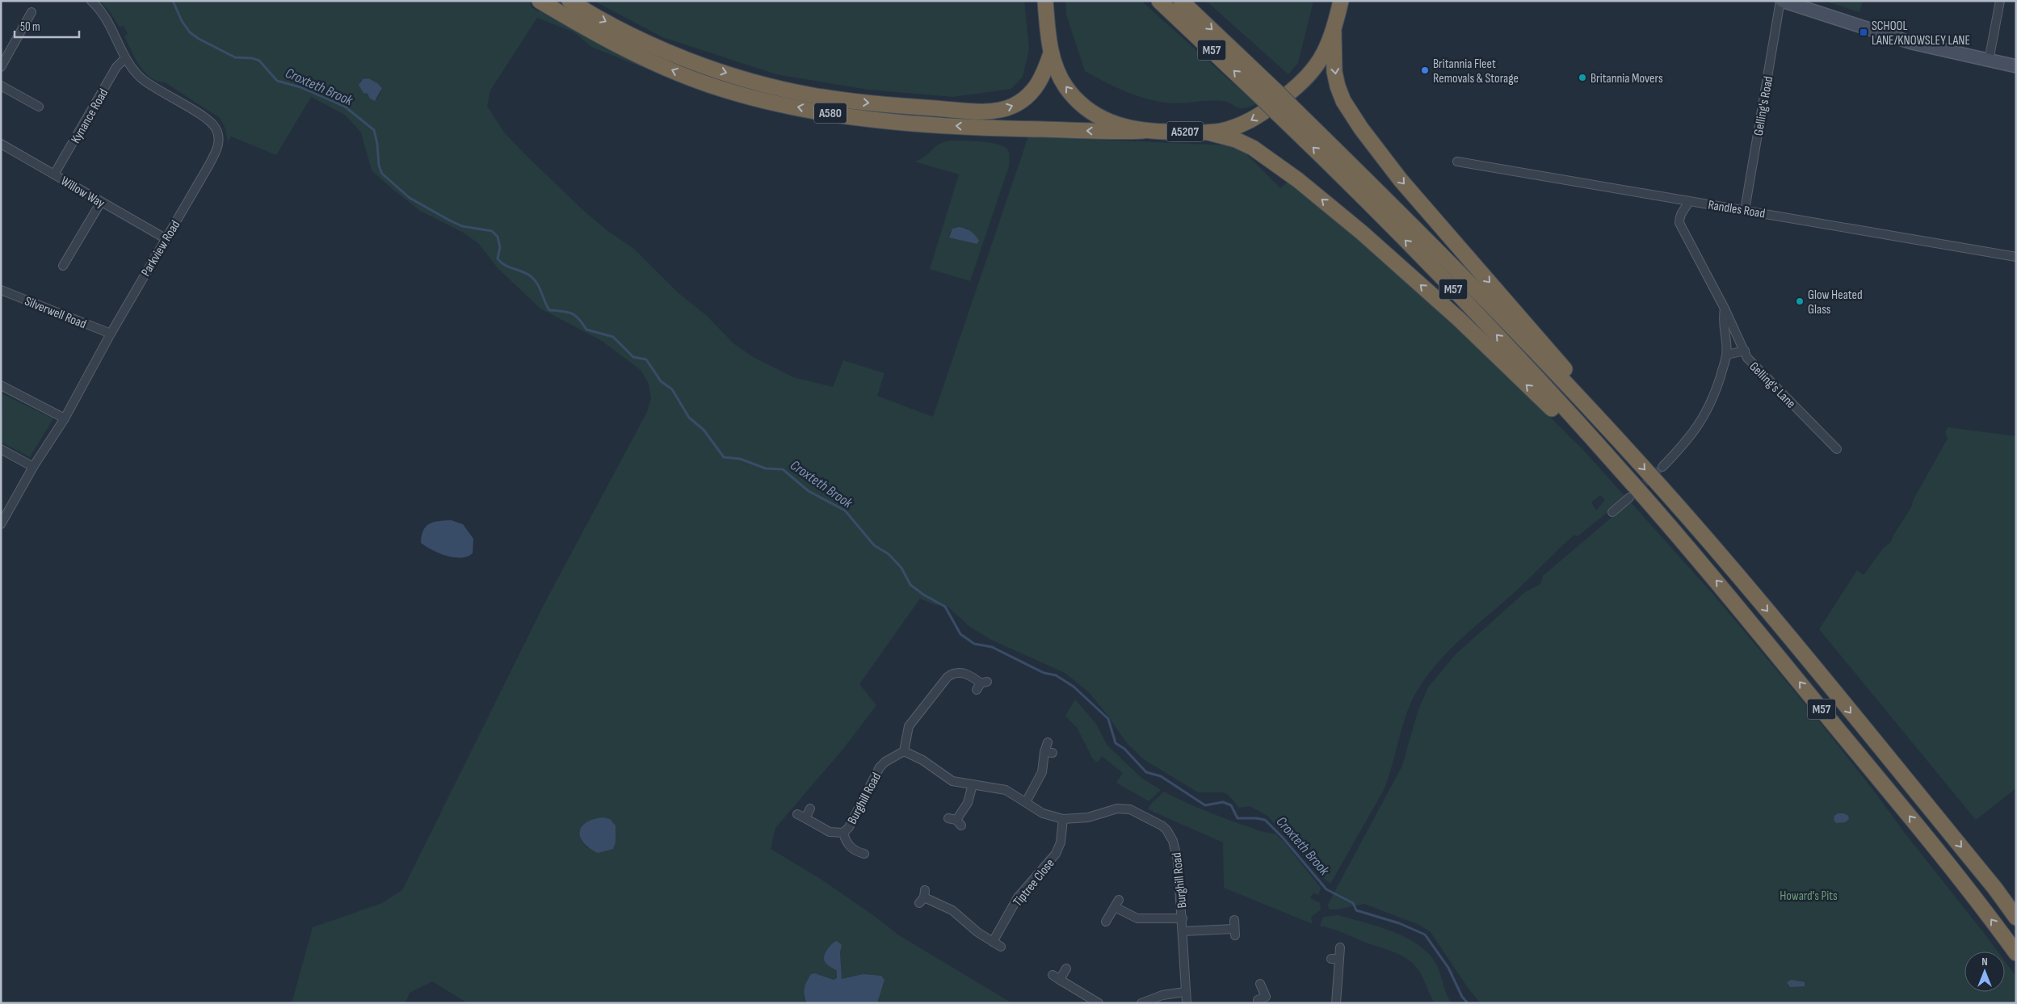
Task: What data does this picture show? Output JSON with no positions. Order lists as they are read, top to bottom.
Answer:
{
  "streets": {
    "highway": ["M57", "A580", "A5207"],
    "street": [
      "Gelling's Road",
      "Kynance Road",
      "Willow Way",
      "Randles Road",
      "Parkview Road",
      "Silverwell Road",
      "Gelling's Lane",
      "Burghill Road",
      "Tiptree Close"
    ]
  },
  "crossings": [
    ["Gelling's Road", "Randles Road"],
    ["A580", "A5207"],
    ["Kynance Road", "Willow Way"],
    ["Kynance Road", "Parkview Road"],
    ["Willow Way", "Parkview Road"],
    ["Randles Road", "Gelling's Lane"],
    ["Parkview Road", "Silverwell Road"],
    ["Burghill Road", "Tiptree Close"]
  ],
  "water": ["Croxteth Brook"],
  "parks": ["Howard's Pits"],
  "places": {
    "transit": ["SCHOOL LANE/KNOWSLEY LANE"],
    "other": ["Britannia Fleet Removals & Storage", "Britannia Movers", "Glow Heated Glass"]
  },
  "scale_bar": "50 m",
  "north": "top"
}
